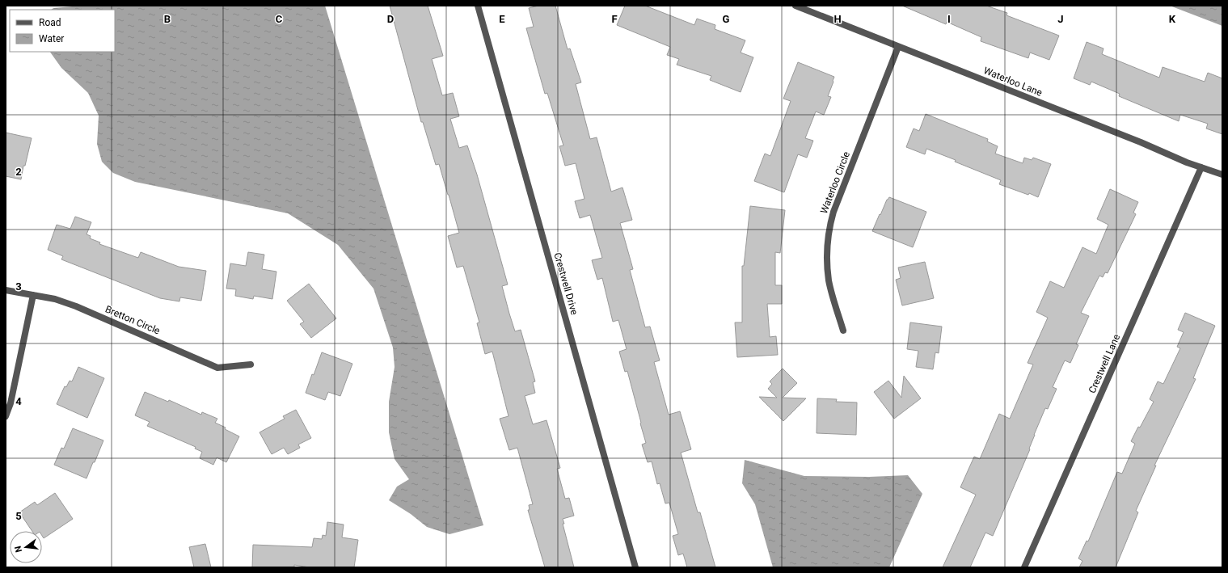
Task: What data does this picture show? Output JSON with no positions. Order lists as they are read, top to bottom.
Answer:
{
  "streets": {
    "street": [
      "Waterloo Lane",
      "Waterloo Circle",
      "Crestwell Drive",
      "Bretton Circle",
      "Crestwell Lane"
    ]
  },
  "crossings": [
    ["Waterloo Lane", "Waterloo Circle"],
    ["Waterloo Lane", "Crestwell Lane"]
  ],
  "legend": ["Road", "Water"],
  "north": "left",
  "grid": {
    "columns": [
      "B",
      "C",
      "D",
      "E",
      "F",
      "G",
      "H",
      "I",
      "J",
      "K"
    ],
    "rows": [
      "2",
      "3",
      "4",
      "5"
    ]
  }
}
